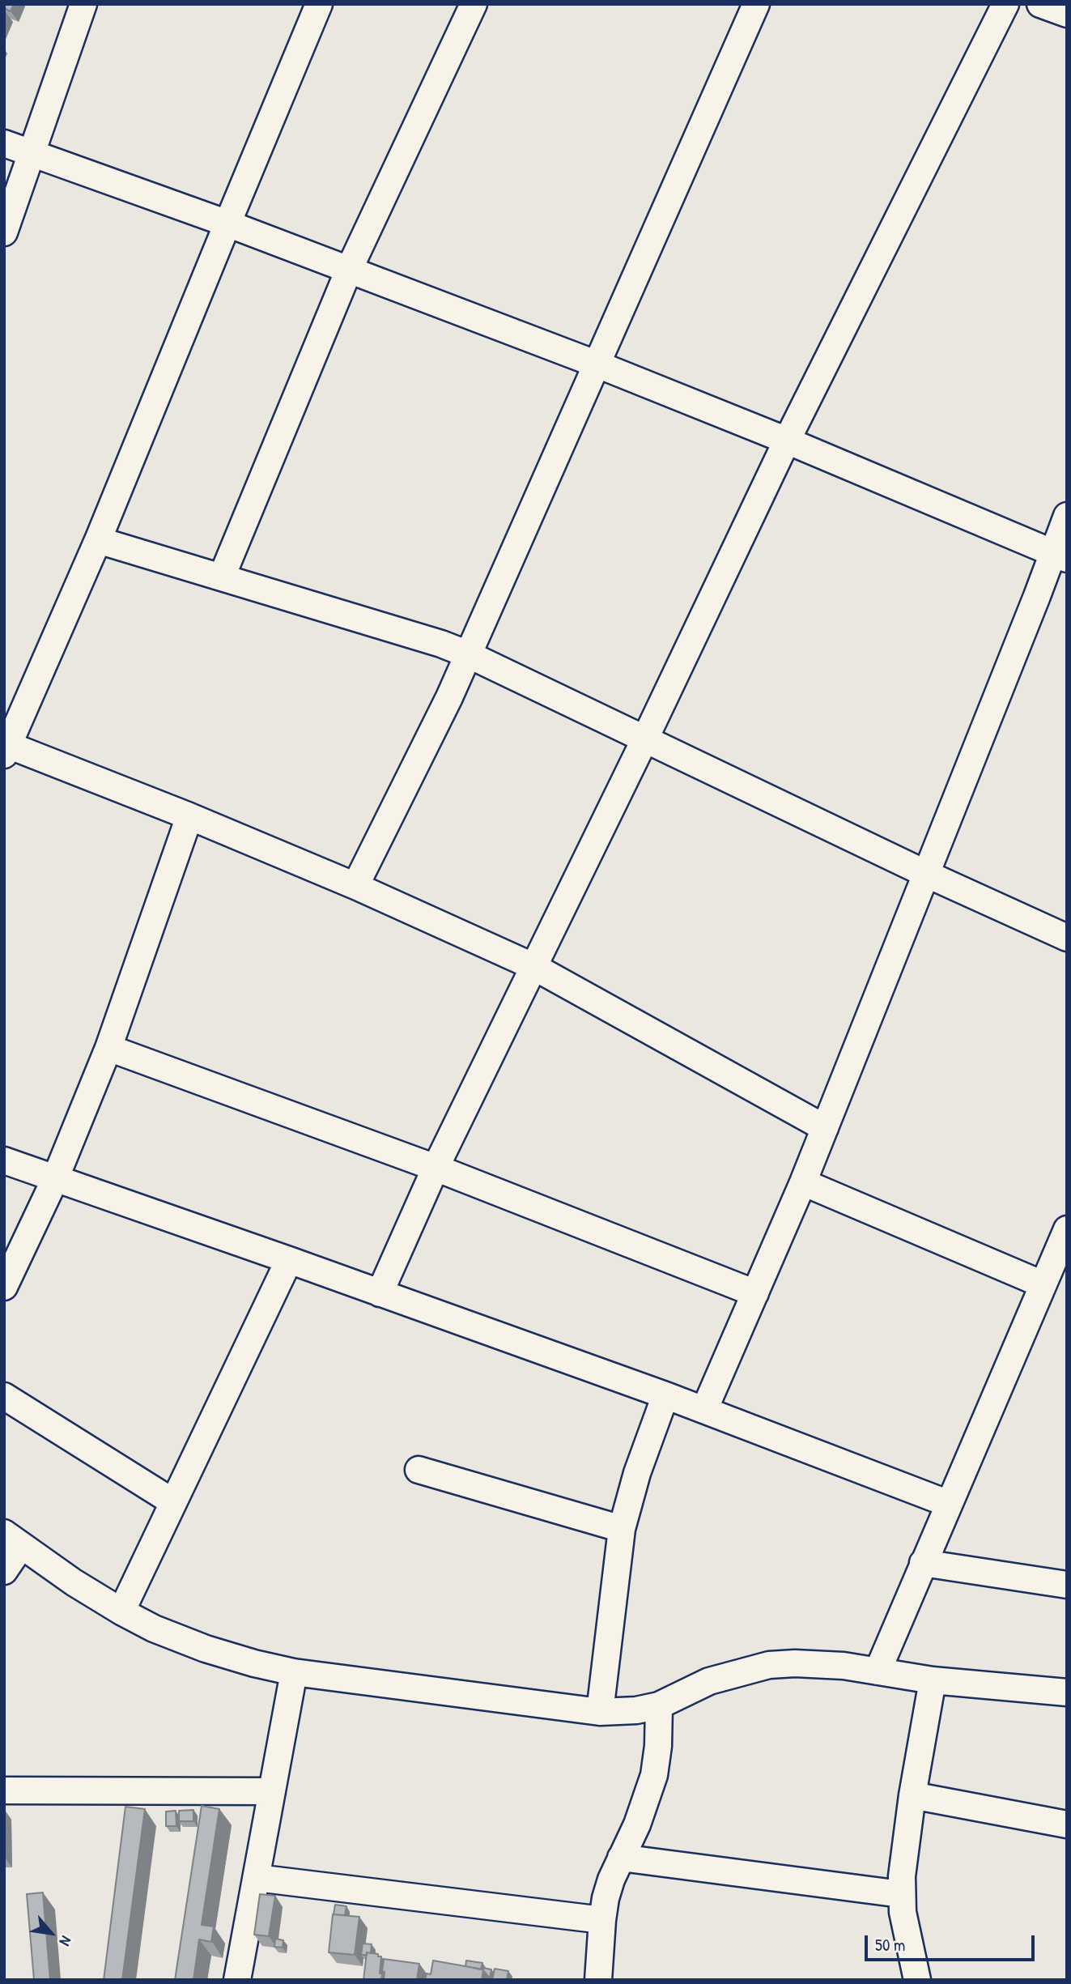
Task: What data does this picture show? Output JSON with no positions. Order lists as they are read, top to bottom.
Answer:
{
  "scale_bar": "50 m",
  "north": "bottom right"
}
